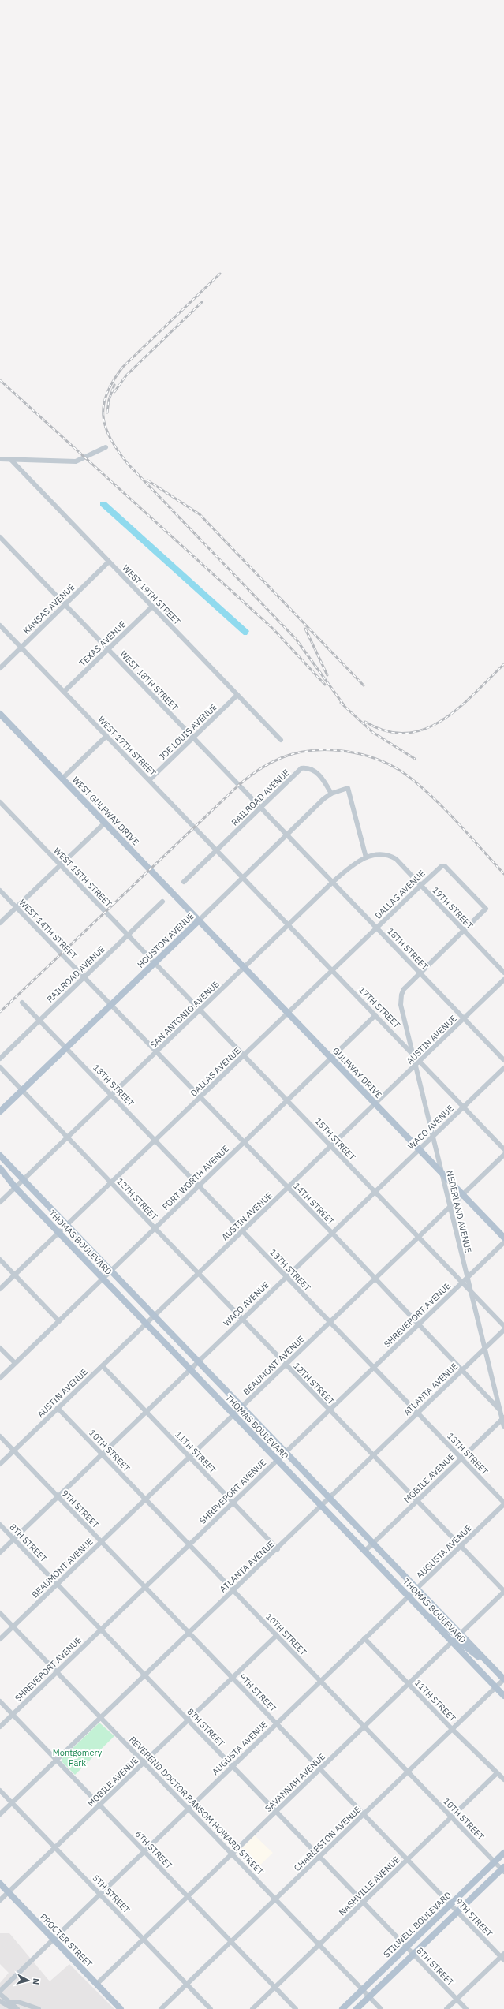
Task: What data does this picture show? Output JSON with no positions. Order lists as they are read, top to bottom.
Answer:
{
  "streets": {
    "main road": [
      "WEST GULFWAY DRIVE",
      "HOUSTON AVENUE",
      "GULFWAY DRIVE",
      "THOMAS BOULEVARD",
      "STILWELL BOULEVARD",
      "PROCTER STREET"
    ],
    "street": [
      "WEST 19TH STREET",
      "KANSAS AVENUE",
      "TEXAS AVENUE",
      "WEST 18TH STREET",
      "JOE LOUIS AVENUE",
      "WEST 17TH STREET",
      "RAILROAD AVENUE",
      "WEST 15TH STREET",
      "DALLAS AVENUE",
      "19TH STREET",
      "WEST 14TH STREET",
      "18TH STREET",
      "17TH STREET",
      "SAN ANTONIO AVENUE",
      "AUSTIN AVENUE",
      "13TH STREET",
      "WACO AVENUE",
      "15TH STREET",
      "FORT WORTH AVENUE",
      "12TH STREET",
      "14TH STREET",
      "NEDERLAND AVENUE",
      "SHREVEPORT AVENUE",
      "BEAUMONT AVENUE",
      "ATLANTA AVENUE",
      "10TH STREET",
      "11TH STREET",
      "MOBILE AVENUE",
      "9TH STREET",
      "8TH STREET",
      "AUGUSTA AVENUE",
      "SAVANNAH AVENUE",
      "REVEREND DOCTOR RANSOM HOWARD STREET",
      "CHARLESTON AVENUE",
      "6TH STREET",
      "NASHVILLE AVENUE",
      "5TH STREET"
    ]
  },
  "crossings": [
    ["WEST 19TH STREET", "KANSAS AVENUE"],
    ["WEST 19TH STREET", "TEXAS AVENUE"],
    ["WEST 19TH STREET", "JOE LOUIS AVENUE"],
    ["KANSAS AVENUE", "WEST 18TH STREET"],
    ["KANSAS AVENUE", "WEST 17TH STREET"],
    ["TEXAS AVENUE", "WEST 18TH STREET"],
    ["TEXAS AVENUE", "WEST 17TH STREET"],
    ["WEST 18TH STREET", "JOE LOUIS AVENUE"],
    ["WEST 18TH STREET", "RAILROAD AVENUE"],
    ["WEST 18TH STREET", "HOUSTON AVENUE"],
    ["WEST 18TH STREET", "18TH STREET"],
    ["JOE LOUIS AVENUE", "WEST 17TH STREET"],
    ["WEST 17TH STREET", "RAILROAD AVENUE"],
    ["WEST 17TH STREET", "HOUSTON AVENUE"],
    ["WEST 17TH STREET", "17TH STREET"],
    ["RAILROAD AVENUE", "WEST 15TH STREET"],
    ["RAILROAD AVENUE", "WEST 14TH STREET"],
    ["RAILROAD AVENUE", "HOUSTON AVENUE"],
    ["RAILROAD AVENUE", "13TH STREET"],
    ["WEST GULFWAY DRIVE", "HOUSTON AVENUE"],
    ["WEST GULFWAY DRIVE", "GULFWAY DRIVE"],
    ["WEST 15TH STREET", "HOUSTON AVENUE"],
    ["WEST 15TH STREET", "15TH STREET"],
    ["DALLAS AVENUE", "19TH STREET"],
    ["DALLAS AVENUE", "18TH STREET"],
    ["DALLAS AVENUE", "17TH STREET"],
    ["DALLAS AVENUE", "GULFWAY DRIVE"],
    ["DALLAS AVENUE", "13TH STREET"],
    ["DALLAS AVENUE", "15TH STREET"],
    ["DALLAS AVENUE", "12TH STREET"],
    ["DALLAS AVENUE", "14TH STREET"],
    ["DALLAS AVENUE", "THOMAS BOULEVARD"],
    ["19TH STREET", "SAN ANTONIO AVENUE"],
    ["WEST 14TH STREET", "HOUSTON AVENUE"],
    ["WEST 14TH STREET", "14TH STREET"],
    ["HOUSTON AVENUE", "18TH STREET"],
    ["HOUSTON AVENUE", "17TH STREET"],
    ["HOUSTON AVENUE", "SAN ANTONIO AVENUE"],
    ["HOUSTON AVENUE", "GULFWAY DRIVE"],
    ["HOUSTON AVENUE", "13TH STREET"],
    ["HOUSTON AVENUE", "15TH STREET"],
    ["HOUSTON AVENUE", "12TH STREET"],
    ["HOUSTON AVENUE", "14TH STREET"],
    ["18TH STREET", "SAN ANTONIO AVENUE"],
    ["18TH STREET", "AUSTIN AVENUE"],
    ["18TH STREET", "NEDERLAND AVENUE"],
    ["17TH STREET", "SAN ANTONIO AVENUE"],
    ["17TH STREET", "AUSTIN AVENUE"],
    ["17TH STREET", "WACO AVENUE"],
    ["17TH STREET", "FORT WORTH AVENUE"],
    ["17TH STREET", "NEDERLAND AVENUE"],
    ["SAN ANTONIO AVENUE", "GULFWAY DRIVE"],
    ["SAN ANTONIO AVENUE", "13TH STREET"],
    ["SAN ANTONIO AVENUE", "15TH STREET"],
    ["SAN ANTONIO AVENUE", "12TH STREET"],
    ["SAN ANTONIO AVENUE", "14TH STREET"],
    ["SAN ANTONIO AVENUE", "THOMAS BOULEVARD"],
    ["AUSTIN AVENUE", "GULFWAY DRIVE"],
    ["AUSTIN AVENUE", "13TH STREET"],
    ["AUSTIN AVENUE", "15TH STREET"],
    ["AUSTIN AVENUE", "12TH STREET"],
    ["AUSTIN AVENUE", "14TH STREET"],
    ["AUSTIN AVENUE", "NEDERLAND AVENUE"],
    ["AUSTIN AVENUE", "THOMAS BOULEVARD"],
    ["AUSTIN AVENUE", "10TH STREET"],
    ["AUSTIN AVENUE", "11TH STREET"],
    ["AUSTIN AVENUE", "9TH STREET"],
    ["GULFWAY DRIVE", "WACO AVENUE"],
    ["GULFWAY DRIVE", "FORT WORTH AVENUE"],
    ["GULFWAY DRIVE", "NEDERLAND AVENUE"],
    ["GULFWAY DRIVE", "BEAUMONT AVENUE"],
    ["13TH STREET", "WACO AVENUE"],
    ["13TH STREET", "FORT WORTH AVENUE"],
    ["13TH STREET", "SHREVEPORT AVENUE"],
    ["13TH STREET", "BEAUMONT AVENUE"],
    ["13TH STREET", "ATLANTA AVENUE"],
    ["13TH STREET", "MOBILE AVENUE"],
    ["13TH STREET", "AUGUSTA AVENUE"],
    ["WACO AVENUE", "15TH STREET"],
    ["WACO AVENUE", "12TH STREET"],
    ["WACO AVENUE", "14TH STREET"],
    ["WACO AVENUE", "NEDERLAND AVENUE"],
    ["WACO AVENUE", "THOMAS BOULEVARD"],
    ["WACO AVENUE", "10TH STREET"],
    ["WACO AVENUE", "11TH STREET"],
    ["WACO AVENUE", "9TH STREET"],
    ["WACO AVENUE", "8TH STREET"],
    ["15TH STREET", "FORT WORTH AVENUE"],
    ["15TH STREET", "NEDERLAND AVENUE"],
    ["15TH STREET", "SHREVEPORT AVENUE"],
    ["15TH STREET", "BEAUMONT AVENUE"],
    ["FORT WORTH AVENUE", "12TH STREET"],
    ["FORT WORTH AVENUE", "14TH STREET"],
    ["FORT WORTH AVENUE", "THOMAS BOULEVARD"],
    ["12TH STREET", "SHREVEPORT AVENUE"],
    ["12TH STREET", "BEAUMONT AVENUE"],
    ["12TH STREET", "ATLANTA AVENUE"],
    ["12TH STREET", "MOBILE AVENUE"],
    ["12TH STREET", "AUGUSTA AVENUE"],
    ["12TH STREET", "SAVANNAH AVENUE"],
    ["14TH STREET", "NEDERLAND AVENUE"],
    ["14TH STREET", "SHREVEPORT AVENUE"],
    ["14TH STREET", "BEAUMONT AVENUE"],
    ["14TH STREET", "ATLANTA AVENUE"],
    ["14TH STREET", "MOBILE AVENUE"],
    ["NEDERLAND AVENUE", "SHREVEPORT AVENUE"],
    ["NEDERLAND AVENUE", "BEAUMONT AVENUE"],
    ["NEDERLAND AVENUE", "ATLANTA AVENUE"],
    ["NEDERLAND AVENUE", "MOBILE AVENUE"],
    ["THOMAS BOULEVARD", "SHREVEPORT AVENUE"],
    ["THOMAS BOULEVARD", "BEAUMONT AVENUE"],
    ["THOMAS BOULEVARD", "ATLANTA AVENUE"],
    ["THOMAS BOULEVARD", "MOBILE AVENUE"],
    ["THOMAS BOULEVARD", "AUGUSTA AVENUE"],
    ["THOMAS BOULEVARD", "SAVANNAH AVENUE"],
    ["THOMAS BOULEVARD", "CHARLESTON AVENUE"],
    ["SHREVEPORT AVENUE", "10TH STREET"],
    ["SHREVEPORT AVENUE", "11TH STREET"],
    ["SHREVEPORT AVENUE", "9TH STREET"],
    ["SHREVEPORT AVENUE", "8TH STREET"],
    ["SHREVEPORT AVENUE", "REVEREND DOCTOR RANSOM HOWARD STREET"],
    ["SHREVEPORT AVENUE", "6TH STREET"],
    ["BEAUMONT AVENUE", "10TH STREET"],
    ["BEAUMONT AVENUE", "11TH STREET"],
    ["BEAUMONT AVENUE", "9TH STREET"],
    ["BEAUMONT AVENUE", "8TH STREET"],
    ["BEAUMONT AVENUE", "REVEREND DOCTOR RANSOM HOWARD STREET"],
    ["ATLANTA AVENUE", "10TH STREET"],
    ["ATLANTA AVENUE", "11TH STREET"],
    ["ATLANTA AVENUE", "9TH STREET"],
    ["ATLANTA AVENUE", "8TH STREET"],
    ["ATLANTA AVENUE", "REVEREND DOCTOR RANSOM HOWARD STREET"],
    ["ATLANTA AVENUE", "6TH STREET"],
    ["ATLANTA AVENUE", "5TH STREET"],
    ["10TH STREET", "MOBILE AVENUE"],
    ["10TH STREET", "AUGUSTA AVENUE"],
    ["10TH STREET", "SAVANNAH AVENUE"],
    ["10TH STREET", "CHARLESTON AVENUE"],
    ["10TH STREET", "NASHVILLE AVENUE"],
    ["10TH STREET", "STILWELL BOULEVARD"],
    ["11TH STREET", "AUGUSTA AVENUE"],
    ["11TH STREET", "SAVANNAH AVENUE"],
    ["11TH STREET", "CHARLESTON AVENUE"],
    ["11TH STREET", "NASHVILLE AVENUE"],
    ["MOBILE AVENUE", "9TH STREET"],
    ["MOBILE AVENUE", "8TH STREET"],
    ["MOBILE AVENUE", "REVEREND DOCTOR RANSOM HOWARD STREET"],
    ["MOBILE AVENUE", "6TH STREET"],
    ["MOBILE AVENUE", "5TH STREET"],
    ["MOBILE AVENUE", "PROCTER STREET"],
    ["9TH STREET", "AUGUSTA AVENUE"],
    ["9TH STREET", "SAVANNAH AVENUE"],
    ["9TH STREET", "CHARLESTON AVENUE"],
    ["9TH STREET", "NASHVILLE AVENUE"],
    ["9TH STREET", "STILWELL BOULEVARD"],
    ["8TH STREET", "AUGUSTA AVENUE"],
    ["8TH STREET", "SAVANNAH AVENUE"],
    ["8TH STREET", "CHARLESTON AVENUE"],
    ["8TH STREET", "NASHVILLE AVENUE"],
    ["8TH STREET", "STILWELL BOULEVARD"],
    ["AUGUSTA AVENUE", "REVEREND DOCTOR RANSOM HOWARD STREET"],
    ["AUGUSTA AVENUE", "6TH STREET"],
    ["AUGUSTA AVENUE", "5TH STREET"],
    ["AUGUSTA AVENUE", "PROCTER STREET"],
    ["SAVANNAH AVENUE", "REVEREND DOCTOR RANSOM HOWARD STREET"],
    ["SAVANNAH AVENUE", "6TH STREET"],
    ["SAVANNAH AVENUE", "5TH STREET"],
    ["SAVANNAH AVENUE", "PROCTER STREET"],
    ["REVEREND DOCTOR RANSOM HOWARD STREET", "CHARLESTON AVENUE"],
    ["REVEREND DOCTOR RANSOM HOWARD STREET", "NASHVILLE AVENUE"],
    ["REVEREND DOCTOR RANSOM HOWARD STREET", "STILWELL BOULEVARD"],
    ["CHARLESTON AVENUE", "6TH STREET"],
    ["CHARLESTON AVENUE", "5TH STREET"],
    ["6TH STREET", "NASHVILLE AVENUE"]
  ],
  "parks": ["Montgomery Park"],
  "north": "right"
}
